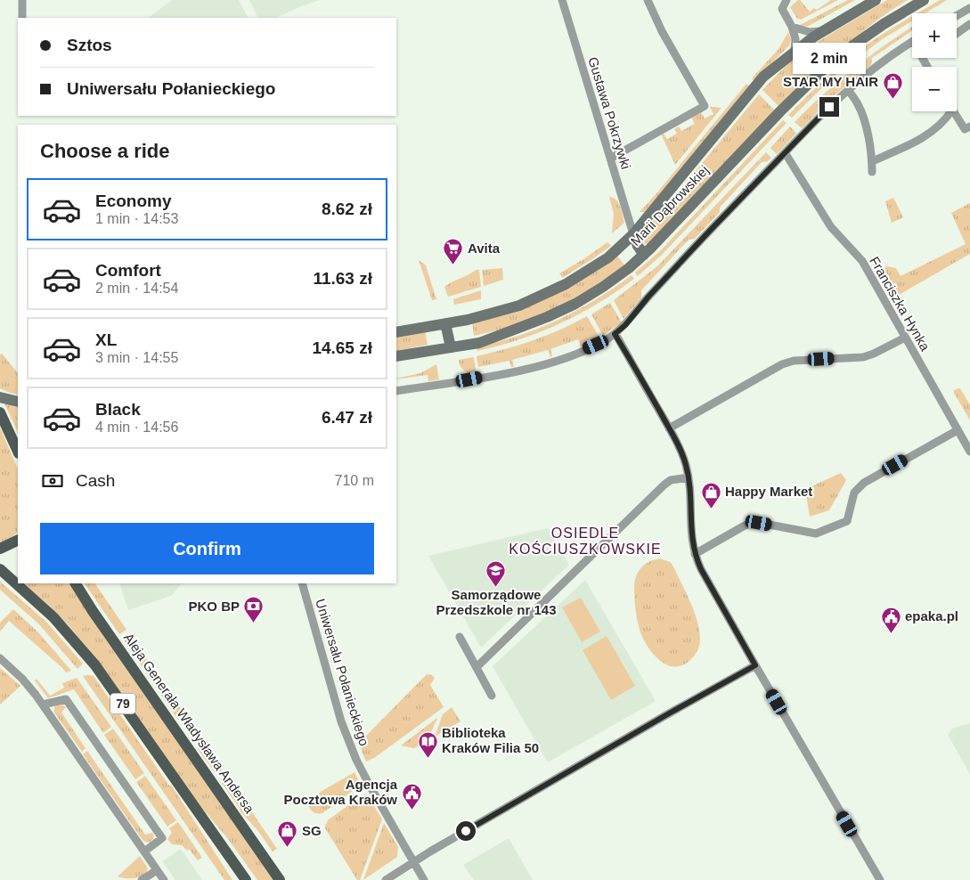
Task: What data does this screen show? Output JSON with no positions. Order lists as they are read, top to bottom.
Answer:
{
  "streets": {
    "main road": ["79", "Aleja Generała Władysława Andersa"],
    "street": [
      "Gustawa Pokrzywki",
      "Marii Dąbrowskiej",
      "Franciszka Hynka",
      "Uniwersału Połanieckiego"
    ]
  },
  "crossings": [
    ["Gustawa Pokrzywki", "Marii Dąbrowskiej"]
  ],
  "districts": ["OSIEDLE KOŚCIUSZKOWSKIE"],
  "places": {
    "shop": ["STAR MY HAIR", "Happy Market", "SG"],
    "supermarket": ["Avita"],
    "school or university": ["Samorządowe Przedszkole nr 143"],
    "bank": ["PKO BP"],
    "public building": ["epaka.pl", "Agencja Pocztowa Kraków"],
    "library": ["Biblioteka Kraków Filia 50"]
  },
  "page": {
    "map_buttons": ["+", "−"],
    "banner": ["Sztos", "Uniwersału Połanieckiego"],
    "bubble": "2 min",
    "heading": "Choose a ride",
    "list": [
      {
        "name": "Economy",
        "note": "1 min · 14:53",
        "value": "8.62 zł"
      },
      {
        "name": "Comfort",
        "note": "2 min · 14:54",
        "value": "11.63 zł"
      },
      {
        "name": "XL",
        "note": "3 min · 14:55",
        "value": "14.65 zł"
      },
      {
        "name": "Black",
        "note": "4 min · 14:56",
        "value": "6.47 zł"
      }
    ],
    "pay": ["Cash", "710 m"],
    "buttons": "Confirm"
  }
}
